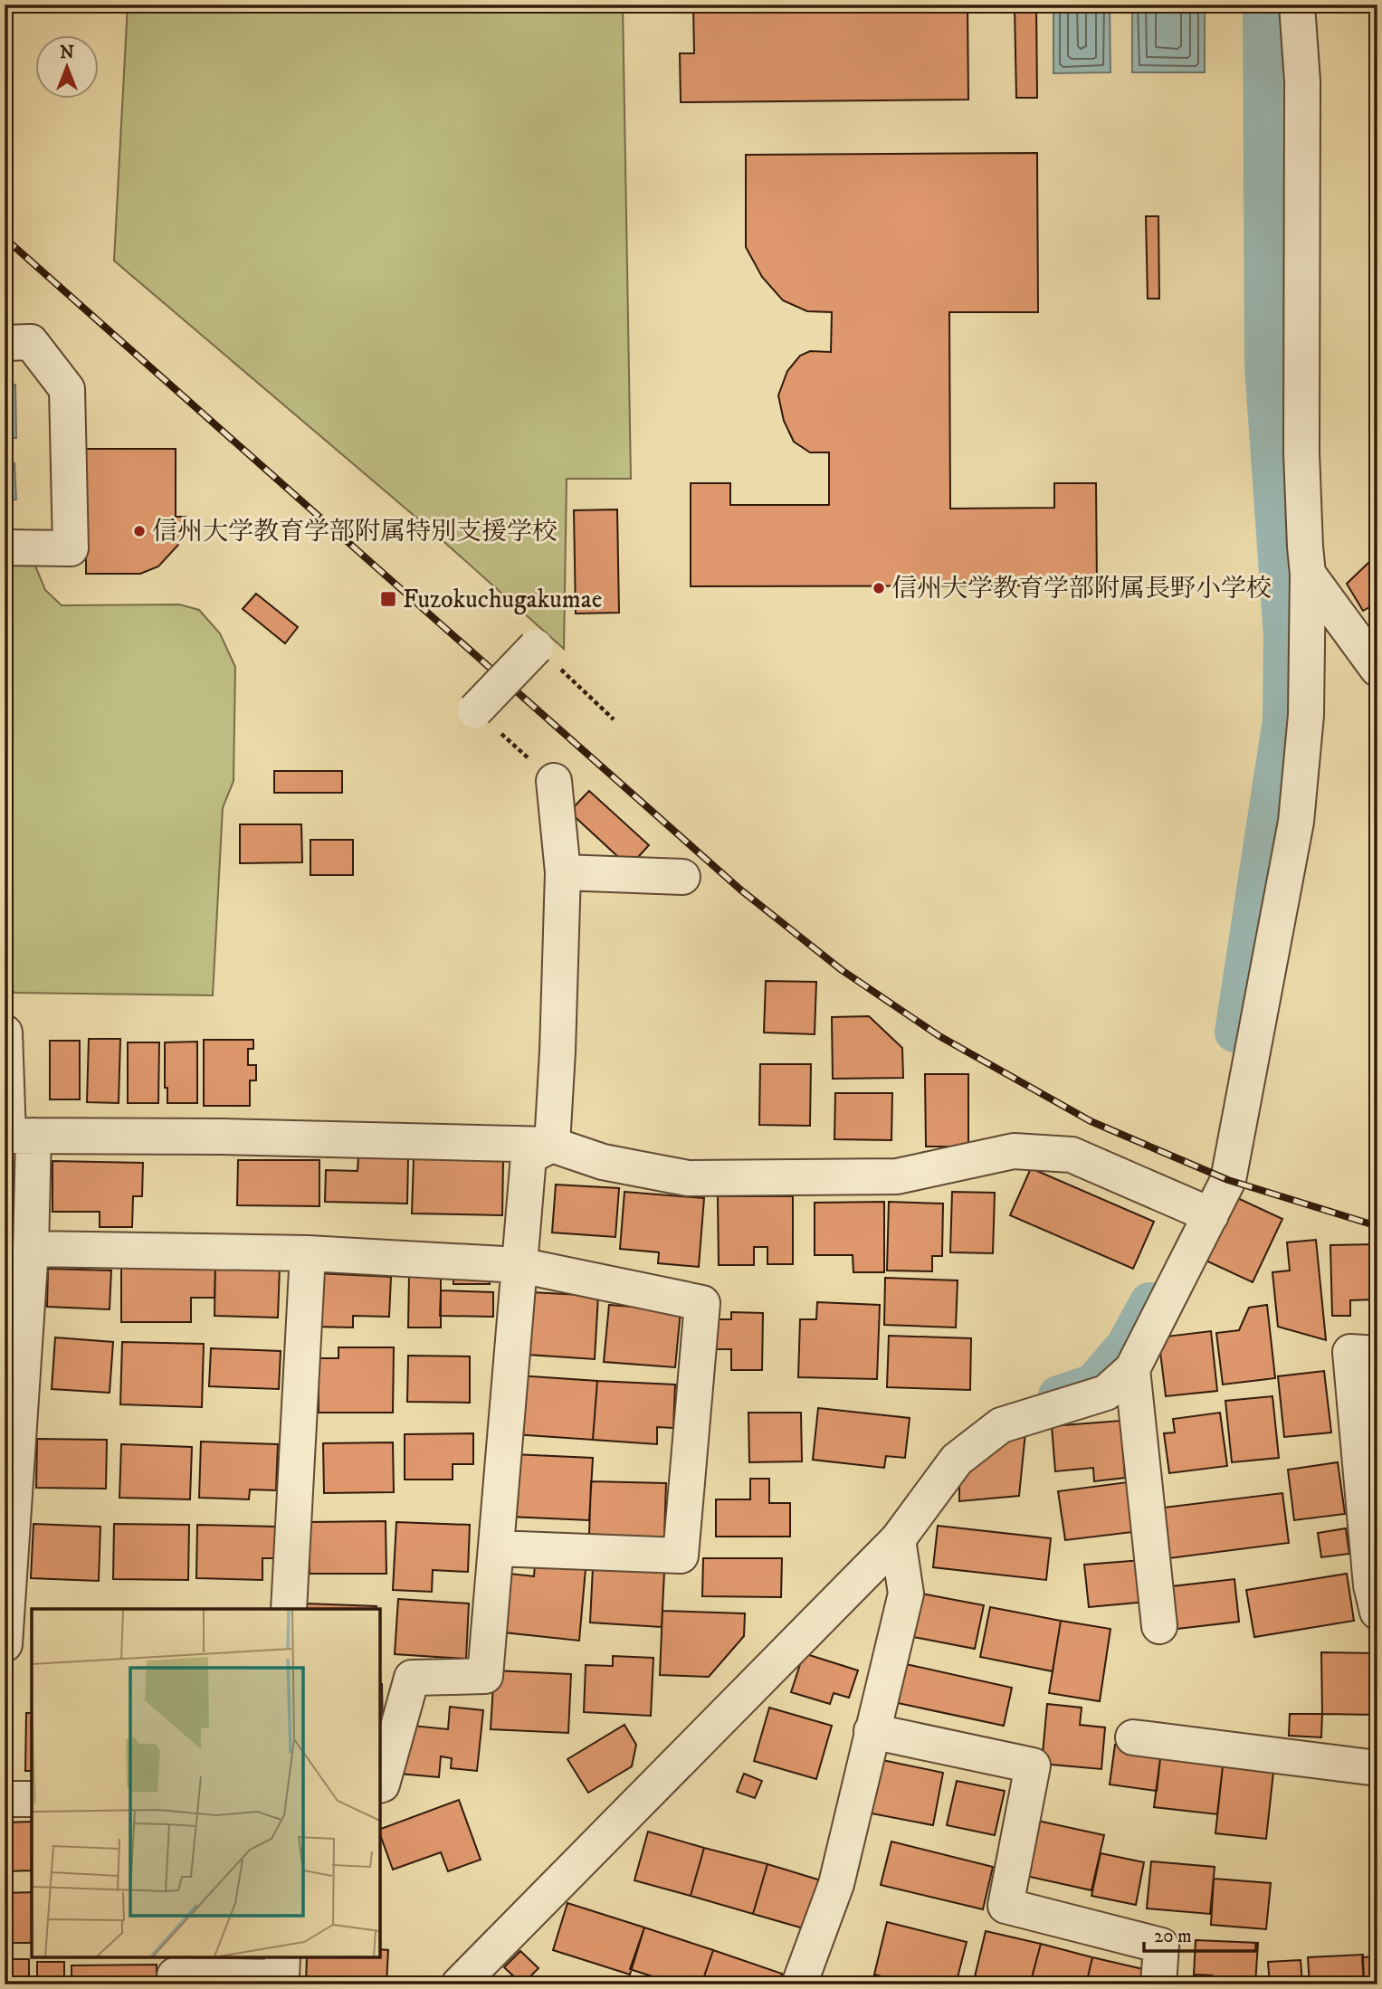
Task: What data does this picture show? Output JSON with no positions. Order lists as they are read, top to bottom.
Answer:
{
  "places": {
    "other": ["信州大学教育学部附属特別支援学校", "信州大学教育学部附属長野小学校"],
    "transit": ["Fuzokuchugakumae"]
  },
  "scale_bar": "20 m",
  "north": "top"
}
